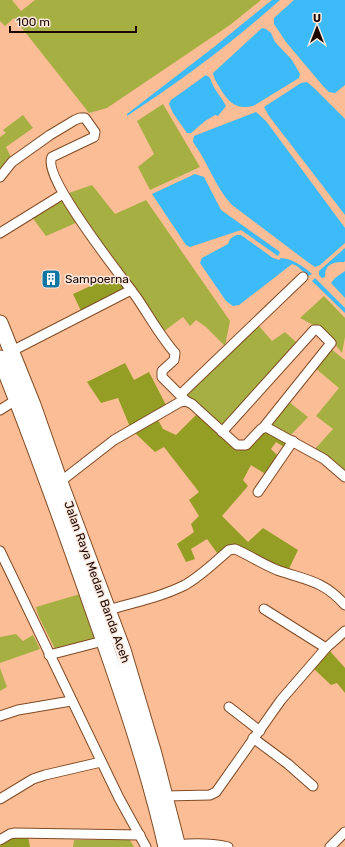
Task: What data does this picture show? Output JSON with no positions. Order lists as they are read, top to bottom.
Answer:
{
  "streets": {
    "highway": ["Jalan Raya Medan Banda Aceh"]
  },
  "places": {
    "building": ["Sampoerna"]
  },
  "scale_bar": "100 m",
  "north": "top"
}
